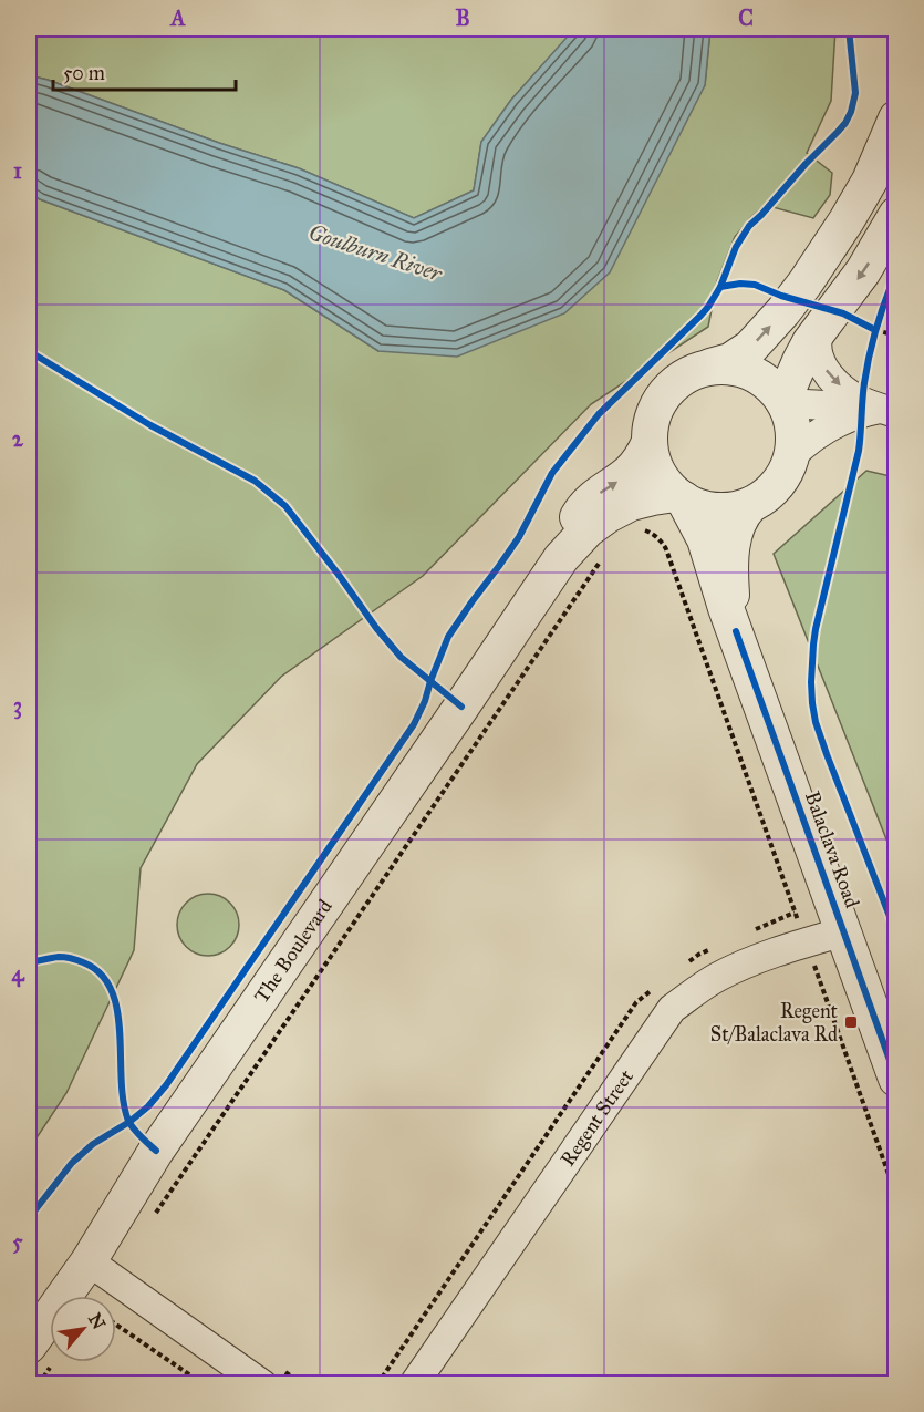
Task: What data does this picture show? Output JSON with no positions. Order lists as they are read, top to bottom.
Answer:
{
  "streets": {
    "street": ["Balaclava Road", "The Boulevard", "Regent Street"]
  },
  "crossings": [
    ["Balaclava Road", "The Boulevard"],
    ["Balaclava Road", "Regent Street"]
  ],
  "water": ["Goulburn River"],
  "places": {
    "transit": ["Regent St/Balaclava Rd"]
  },
  "scale_bar": "50 m",
  "north": "top right",
  "grid": {
    "columns": ["A", "B", "C"],
    "rows": [
      "1",
      "2",
      "3",
      "4",
      "5"
    ]
  }
}
